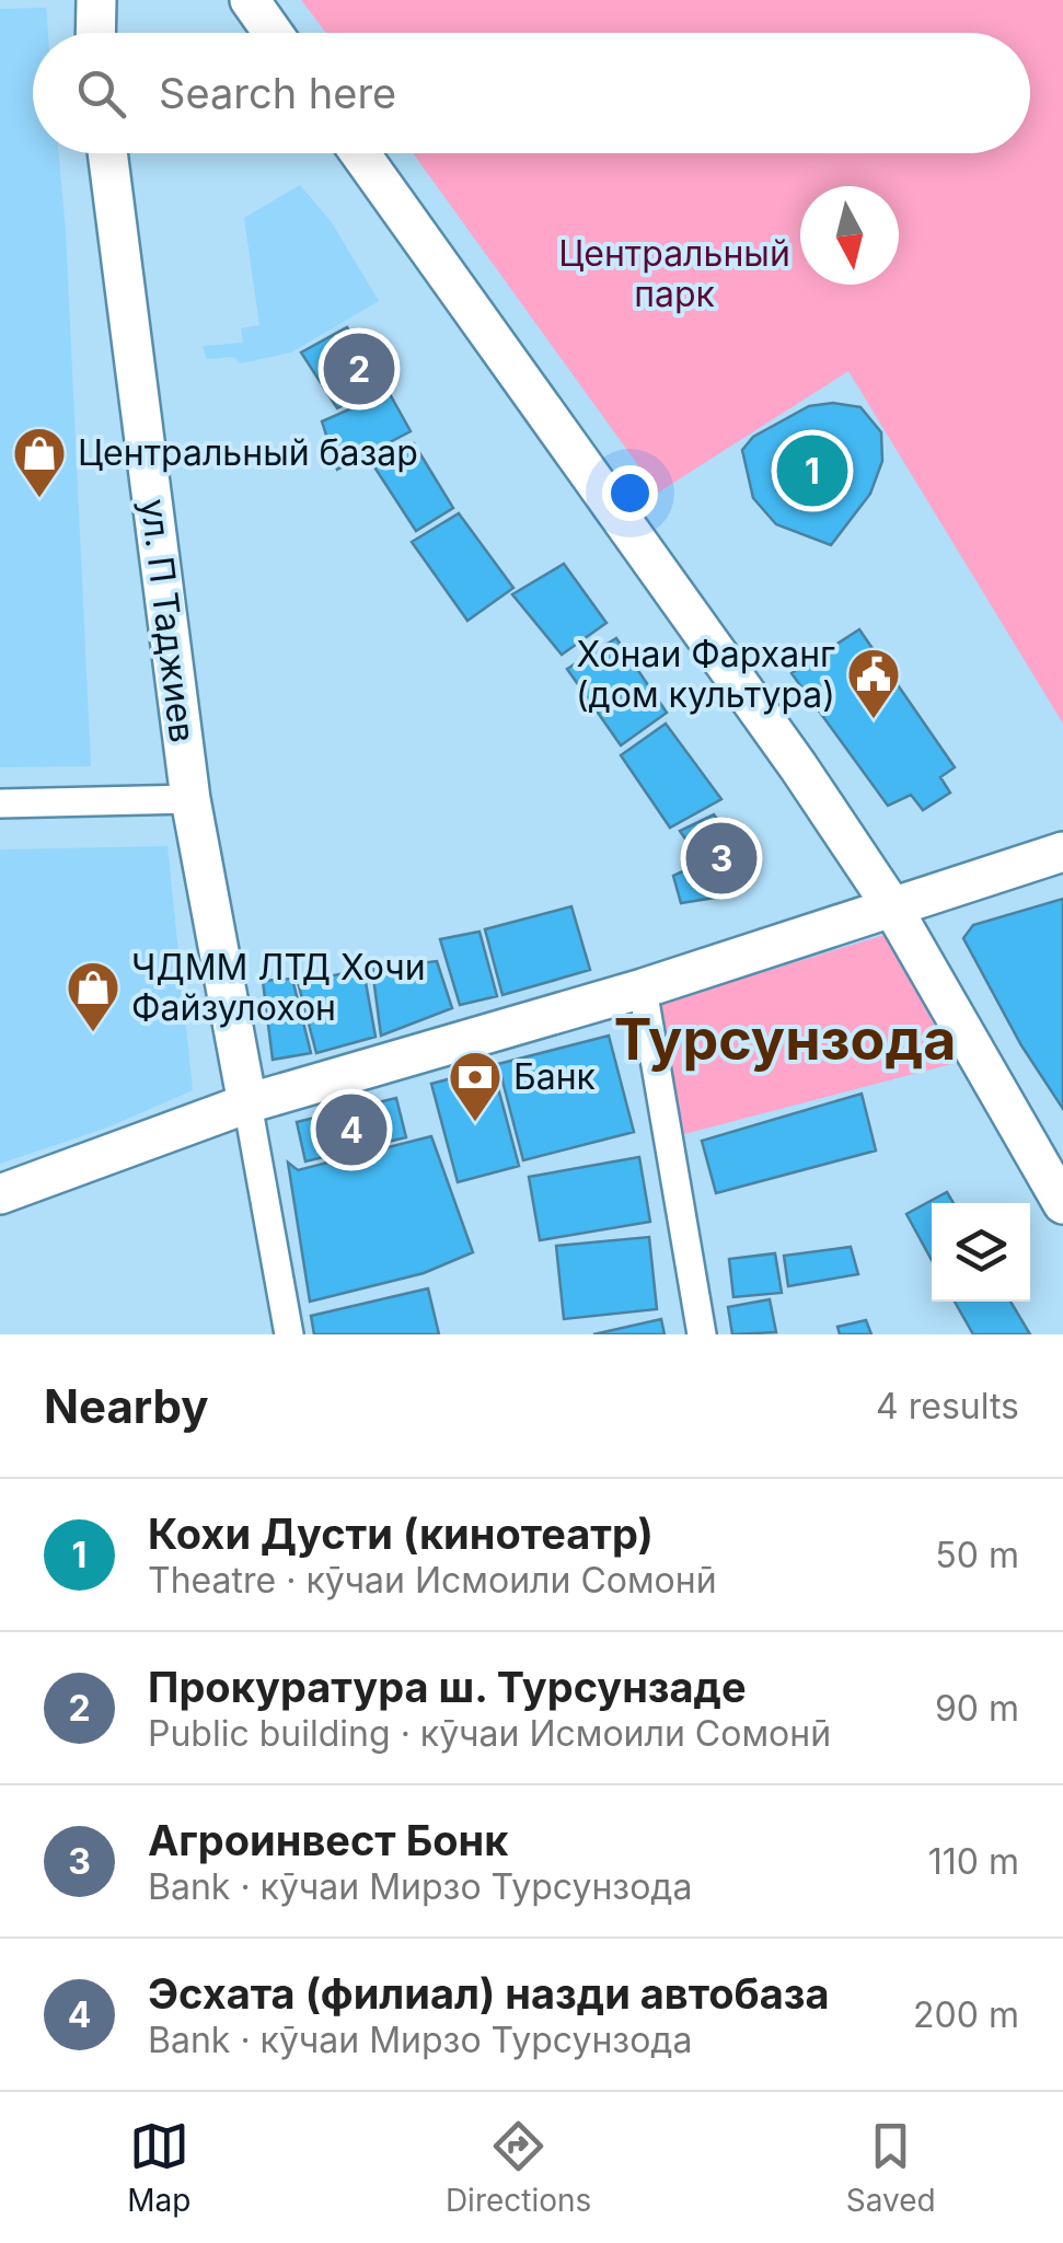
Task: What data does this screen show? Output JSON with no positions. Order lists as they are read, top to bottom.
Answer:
{
  "streets": {
    "street": ["ул. П Таджиев"]
  },
  "districts": ["Турсунзода"],
  "parks": ["Центральный парк"],
  "places": {
    "shop": ["Центральный базар", "ЧДММ ЛТД Хочи Файзулохон"],
    "public building": ["Хонаи Фарханг (дом культура)"],
    "bank": ["Банк"]
  },
  "north": "bottom",
  "page": {
    "search": "Search here",
    "pins": [
      "2",
      "1",
      "3",
      "4"
    ],
    "heading": ["Nearby", "4 results"],
    "list": [
      {
        "mark": "1",
        "name": "Кохи Дусти (кинотеатр)",
        "note": "Theatre · кӯчаи Исмоили Сомонӣ",
        "value": "50 m"
      },
      {
        "mark": "2",
        "name": "Прокуратура ш. Турсунзаде",
        "note": "Public building · кӯчаи Исмоили Сомонӣ",
        "value": "90 m"
      },
      {
        "mark": "3",
        "name": "Агроинвест Бонк",
        "note": "Bank · кӯчаи Мирзо Турсунзода",
        "value": "110 m"
      },
      {
        "mark": "4",
        "name": "Эсхата (филиал) назди автобаза",
        "note": "Bank · кӯчаи Мирзо Турсунзода",
        "value": "200 m"
      }
    ],
    "nav": ["Map", "Directions", "Saved"]
  }
}
